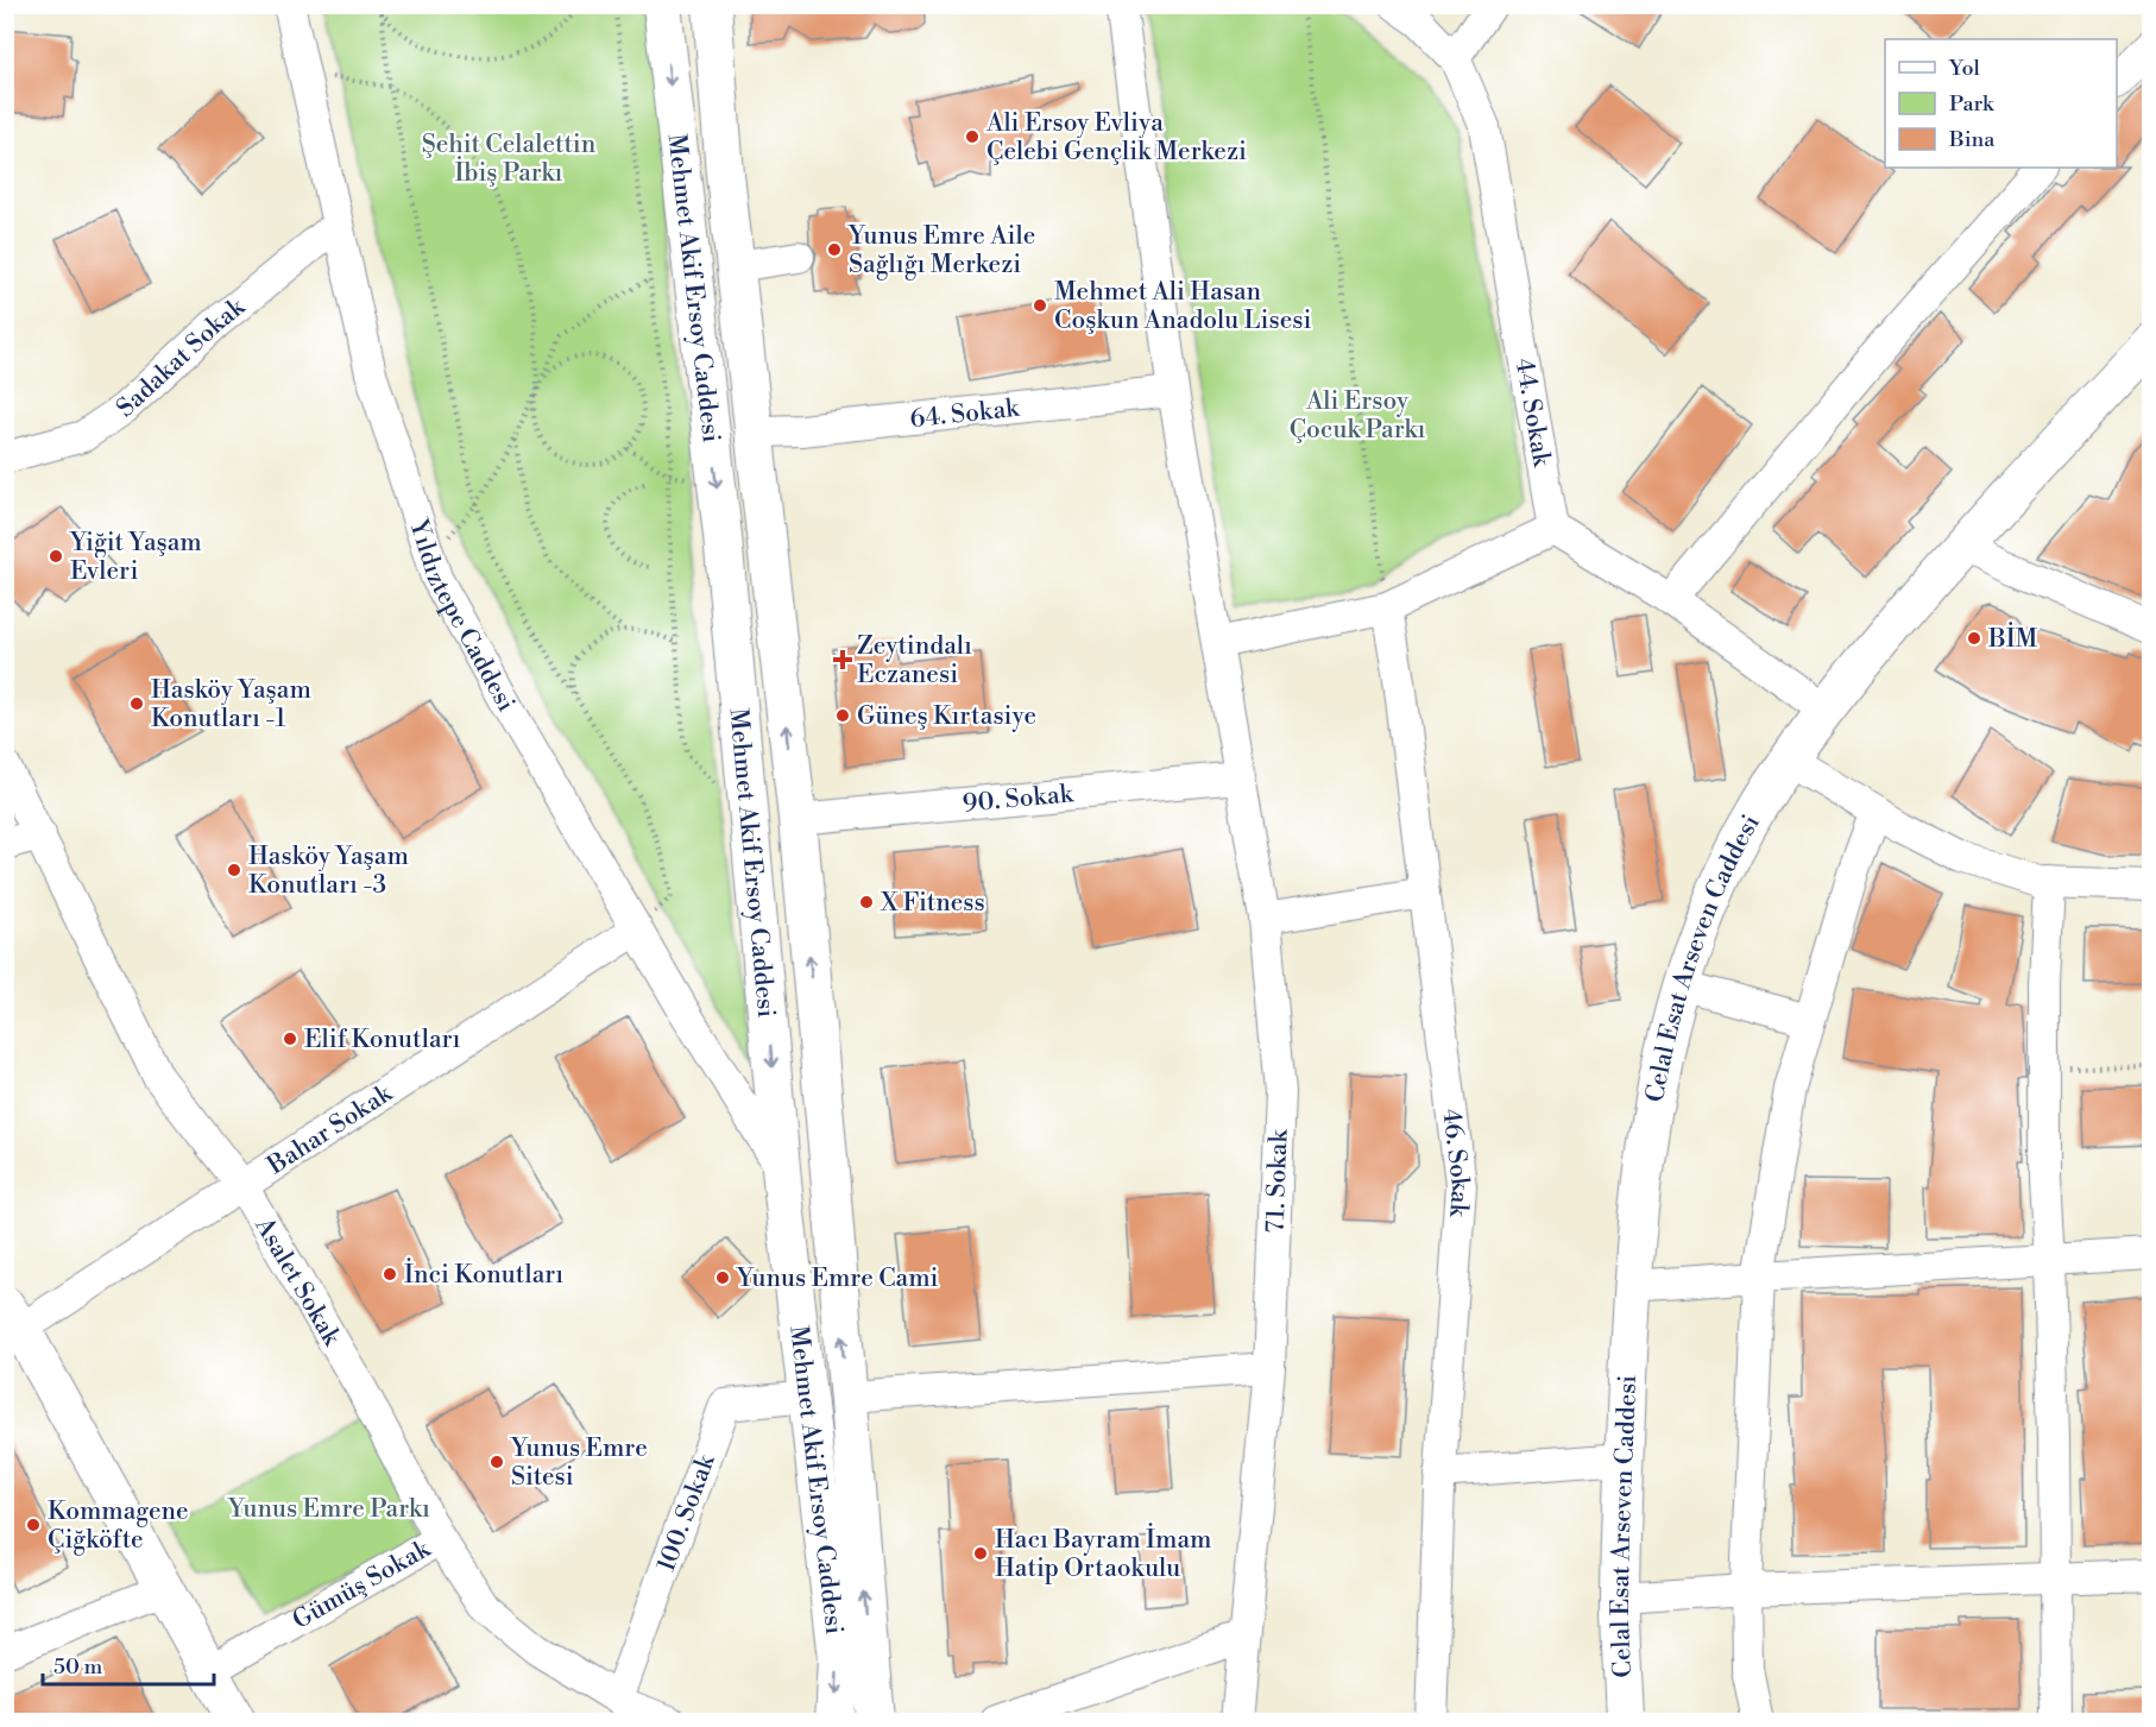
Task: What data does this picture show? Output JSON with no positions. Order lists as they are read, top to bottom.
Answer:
{
  "streets": {
    "main road": ["Mehmet Akif Ersoy Caddesi", "Celal Esat Arseven Caddesi"],
    "street": [
      "Sadakat Sokak",
      "44. Sokak",
      "64. Sokak",
      "Yıldıztepe Caddesi",
      "90. Sokak",
      "Bahar Sokak",
      "46. Sokak",
      "71. Sokak",
      "Asalet Sokak",
      "100. Sokak",
      "Gümüş Sokak"
    ]
  },
  "crossings": [
    ["Mehmet Akif Ersoy Caddesi", "64. Sokak"],
    ["Mehmet Akif Ersoy Caddesi", "Yıldıztepe Caddesi"],
    ["Mehmet Akif Ersoy Caddesi", "90. Sokak"],
    ["Mehmet Akif Ersoy Caddesi", "100. Sokak"],
    ["Sadakat Sokak", "Yıldıztepe Caddesi"],
    ["64. Sokak", "71. Sokak"],
    ["Yıldıztepe Caddesi", "Bahar Sokak"],
    ["90. Sokak", "71. Sokak"],
    ["Bahar Sokak", "Asalet Sokak"],
    ["Asalet Sokak", "100. Sokak"],
    ["Asalet Sokak", "Gümüş Sokak"]
  ],
  "parks": ["Şehit Celalettin İbiş Parkı", "Ali Ersoy Çocuk Parkı", "Yunus Emre Parkı"],
  "places": {
    "other": [
      "Ali Ersoy Evliya Çelebi Gençlik Merkezi",
      "Yunus Emre Aile Sağlığı Merkezi",
      "Mehmet Ali Hasan Coşkun Anadolu Lisesi",
      "Yiğit Yaşam Evleri",
      "BİM",
      "Hasköy Yaşam Konutları -1",
      "Güneş Kırtasiye",
      "Hasköy Yaşam Konutları -3",
      "X Fitness",
      "Elif Konutları",
      "İnci Konutları",
      "Yunus Emre Cami",
      "Yunus Emre Sitesi",
      "Kommagene Çiğköfte",
      "Hacı Bayram İmam Hatip Ortaokulu"
    ],
    "health": ["Zeytindalı Eczanesi"]
  },
  "legend": ["Yol", "Park", "Bina"],
  "scale_bar": "50 m"
}
